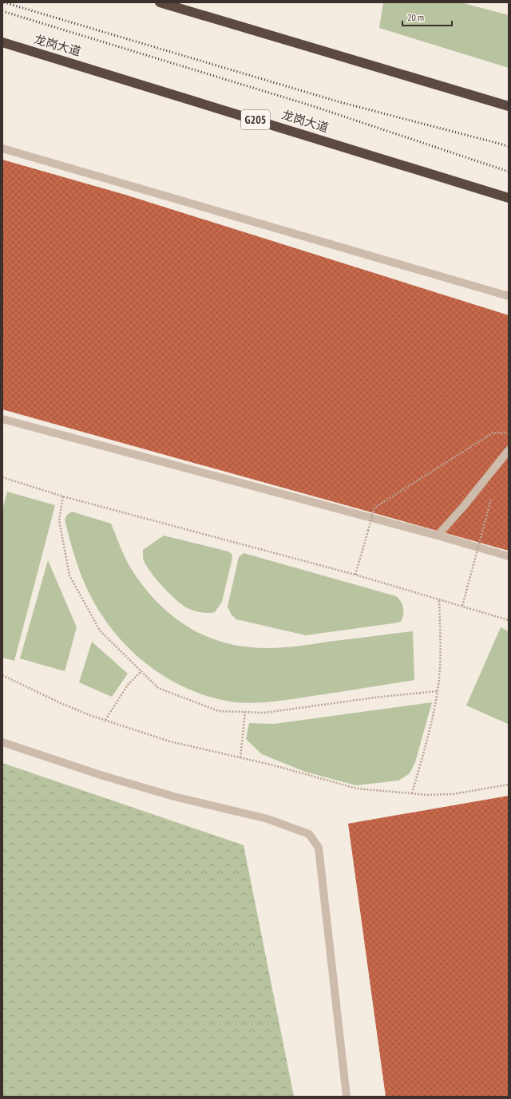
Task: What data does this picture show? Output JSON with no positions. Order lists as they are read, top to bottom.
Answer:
{
  "streets": {
    "highway": ["龙岗大道", "G205"]
  },
  "scale_bar": "20 m"
}
